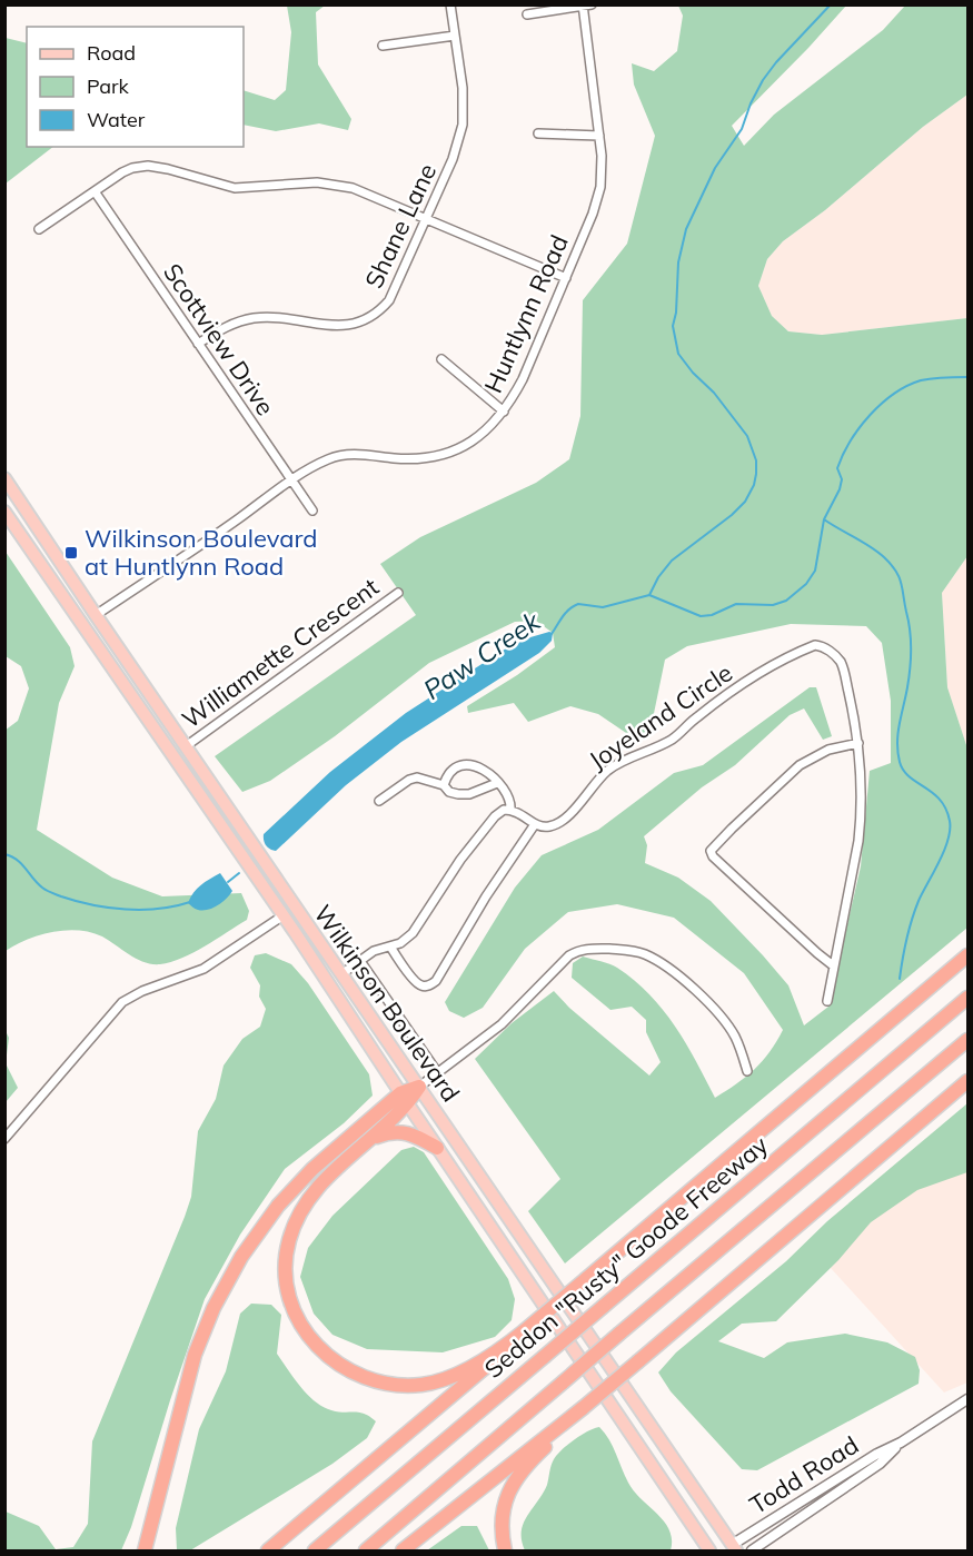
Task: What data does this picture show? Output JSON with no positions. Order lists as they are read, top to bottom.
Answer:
{
  "streets": {
    "highway": ["Seddon \"Rusty\" Goode Freeway"],
    "main road": ["Wilkinson Boulevard"],
    "street": [
      "Shane Lane",
      "Huntlynn Road",
      "Scottview Drive",
      "Williamette Crescent",
      "Joyeland Circle",
      "Todd Road"
    ]
  },
  "crossings": [
    ["Shane Lane", "Scottview Drive"],
    ["Huntlynn Road", "Scottview Drive"],
    ["Huntlynn Road", "Wilkinson Boulevard"],
    ["Williamette Crescent", "Wilkinson Boulevard"],
    ["Wilkinson Boulevard", "Todd Road"]
  ],
  "water": ["Paw Creek"],
  "places": {
    "transit": ["Wilkinson Boulevard at Huntlynn Road"]
  },
  "legend": ["Road", "Park", "Water"]
}
